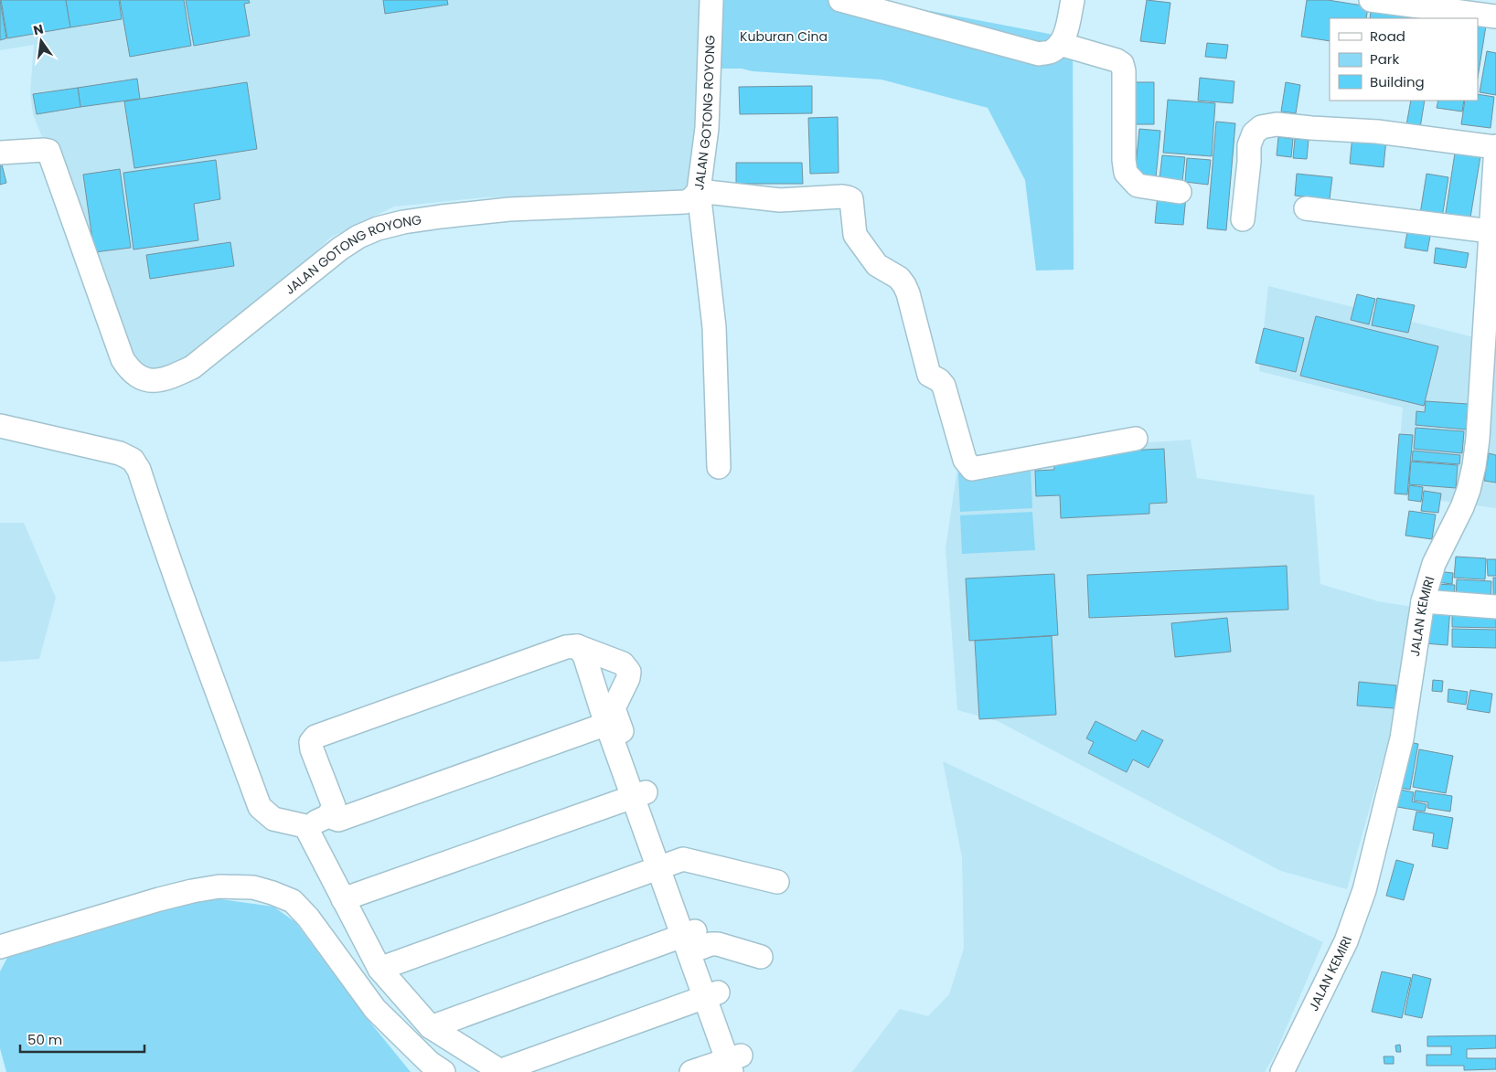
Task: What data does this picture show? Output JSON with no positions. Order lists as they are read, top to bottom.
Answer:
{
  "streets": {
    "street": ["JALAN GOTONG ROYONG", "JALAN KEMIRI"]
  },
  "parks": ["Kuburan Cina"],
  "legend": ["Road", "Park", "Building"],
  "scale_bar": "50 m",
  "north": "top"
}
